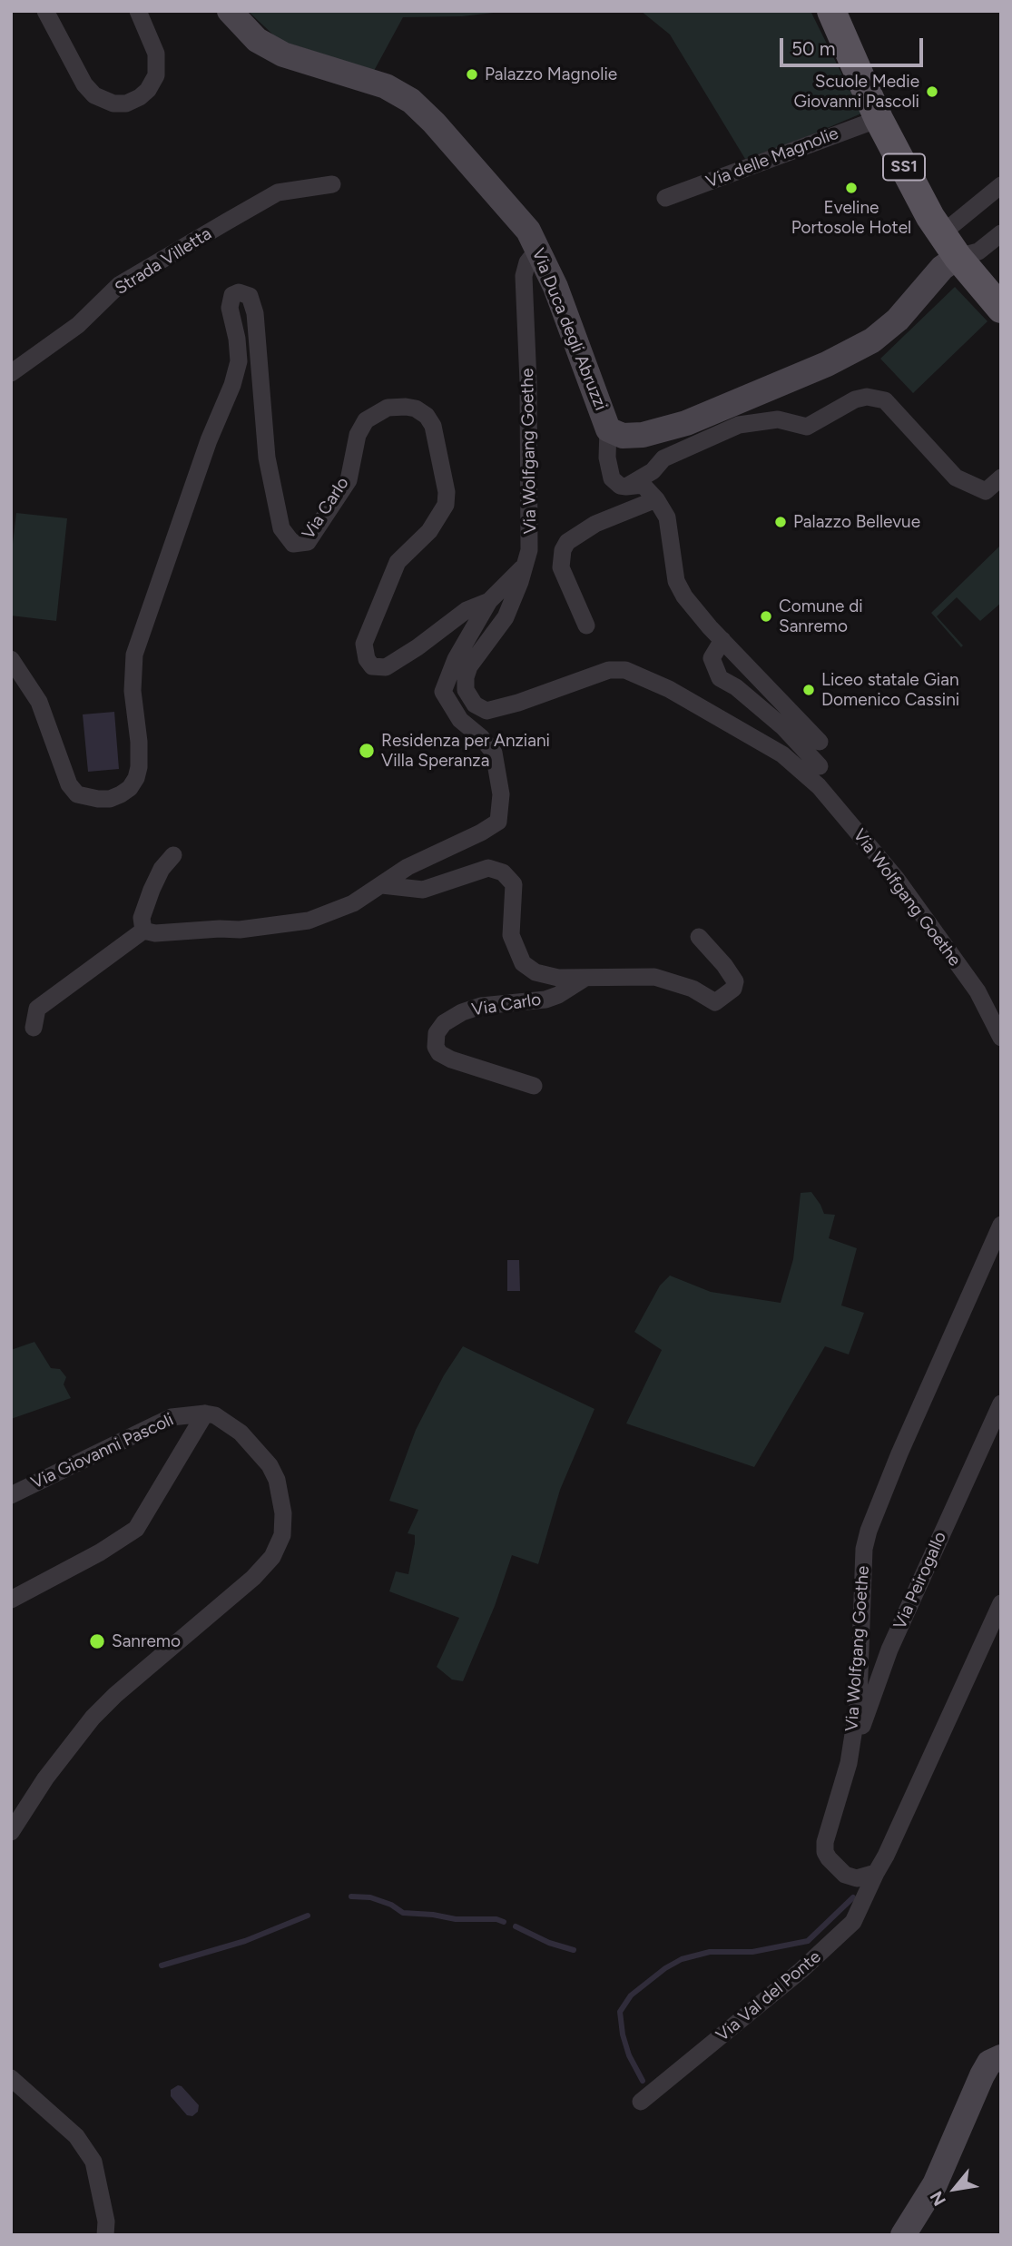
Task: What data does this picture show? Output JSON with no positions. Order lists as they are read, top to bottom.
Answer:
{
  "streets": {
    "main road": ["SS1"],
    "street": [
      "Via delle Magnolie",
      "Strada Villetta",
      "Via Duca degli Abruzzi",
      "Via Wolfgang Goethe",
      "Via Carlo",
      "Via Giovanni Pascoli",
      "Via Peirogallo",
      "Via Val del Ponte"
    ]
  },
  "crossings": [
    ["Via delle Magnolie", "SS1"],
    ["SS1", "Via Duca degli Abruzzi"],
    ["Via Duca degli Abruzzi", "Via Wolfgang Goethe"],
    ["Via Wolfgang Goethe", "Via Carlo"],
    ["Via Wolfgang Goethe", "Via Peirogallo"],
    ["Via Wolfgang Goethe", "Via Val del Ponte"]
  ],
  "places": [
    "Palazzo Magnolie",
    "Scuole Medie Giovanni Pascoli",
    "Eveline Portosole Hotel",
    "Palazzo Bellevue",
    "Comune di Sanremo",
    "Liceo statale Gian Domenico Cassini",
    "Residenza per Anziani Villa Speranza",
    "Sanremo"
  ],
  "scale_bar": "50 m",
  "north": "bottom left"
}
